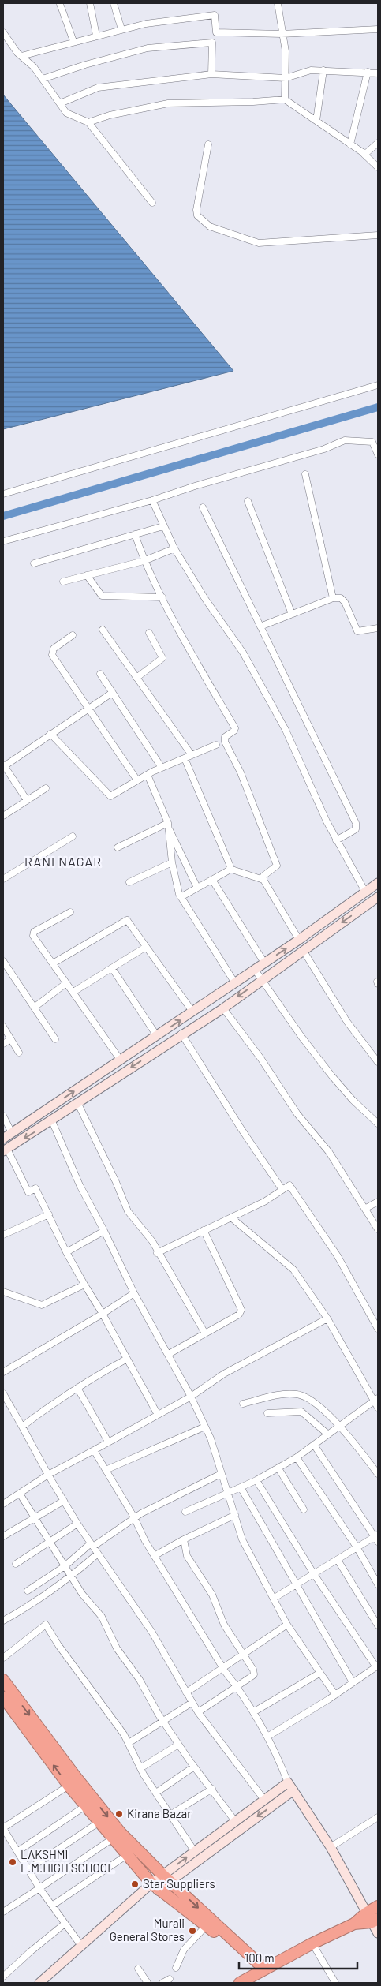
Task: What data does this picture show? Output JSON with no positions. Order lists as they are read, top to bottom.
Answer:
{
  "districts": ["RANI NAGAR"],
  "places": [
    "Kirana Bazar",
    "LAKSHMI E.M.HIGH SCHOOL",
    "Star Suppliers",
    "Murali General Stores"
  ],
  "scale_bar": "100 m"
}
